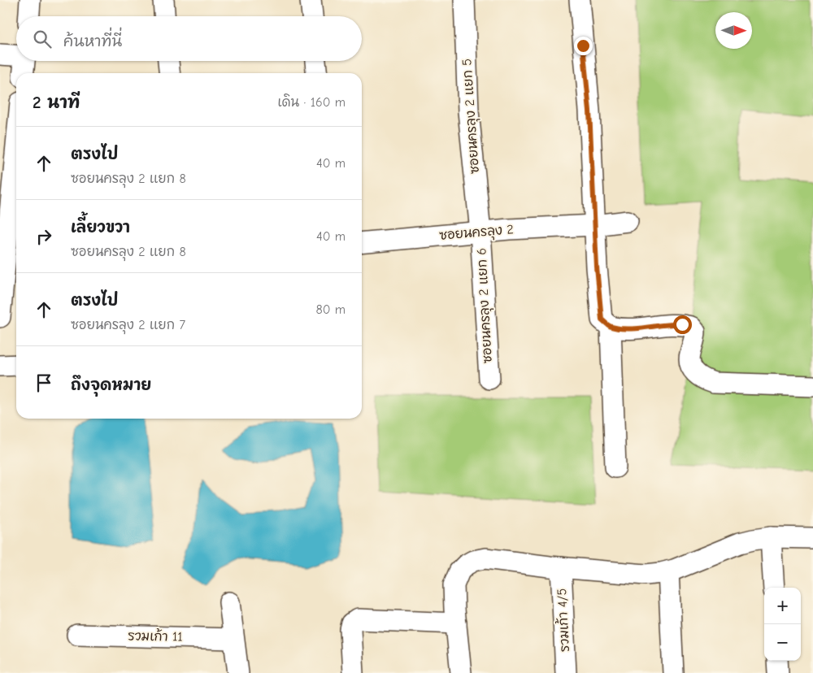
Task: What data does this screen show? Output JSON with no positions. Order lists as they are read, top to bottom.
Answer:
{
  "streets": {
    "street": [
      "ซอยนครลุง 2 แยก 5",
      "ซอยนครลุง 2",
      "ซอยนครลุง 2 แยก 6",
      "รวมเก้า 4/5",
      "รวมเก้า 11"
    ]
  },
  "crossings": [
    ["ซอยนครลุง 2 แยก 5", "ซอยนครลุง 2"],
    ["ซอยนครลุง 2 แยก 5", "ซอยนครลุง 2 แยก 6"],
    ["ซอยนครลุง 2", "ซอยนครลุง 2 แยก 6"]
  ],
  "north": "right",
  "page": {
    "search": "ค้นหาที่นี่",
    "heading": ["2 นาที", "เดิน · 160 m"],
    "list": [
      ["ตรงไป", "ซอยนครลุง 2 แยก 8", "40 m"],
      ["เลี้ยวขวา", "ซอยนครลุง 2 แยก 8", "40 m"],
      ["ตรงไป", "ซอยนครลุง 2 แยก 7", "80 m"],
      "ถึงจุดหมาย"
    ],
    "map_buttons": ["+", "−"]
  }
}
